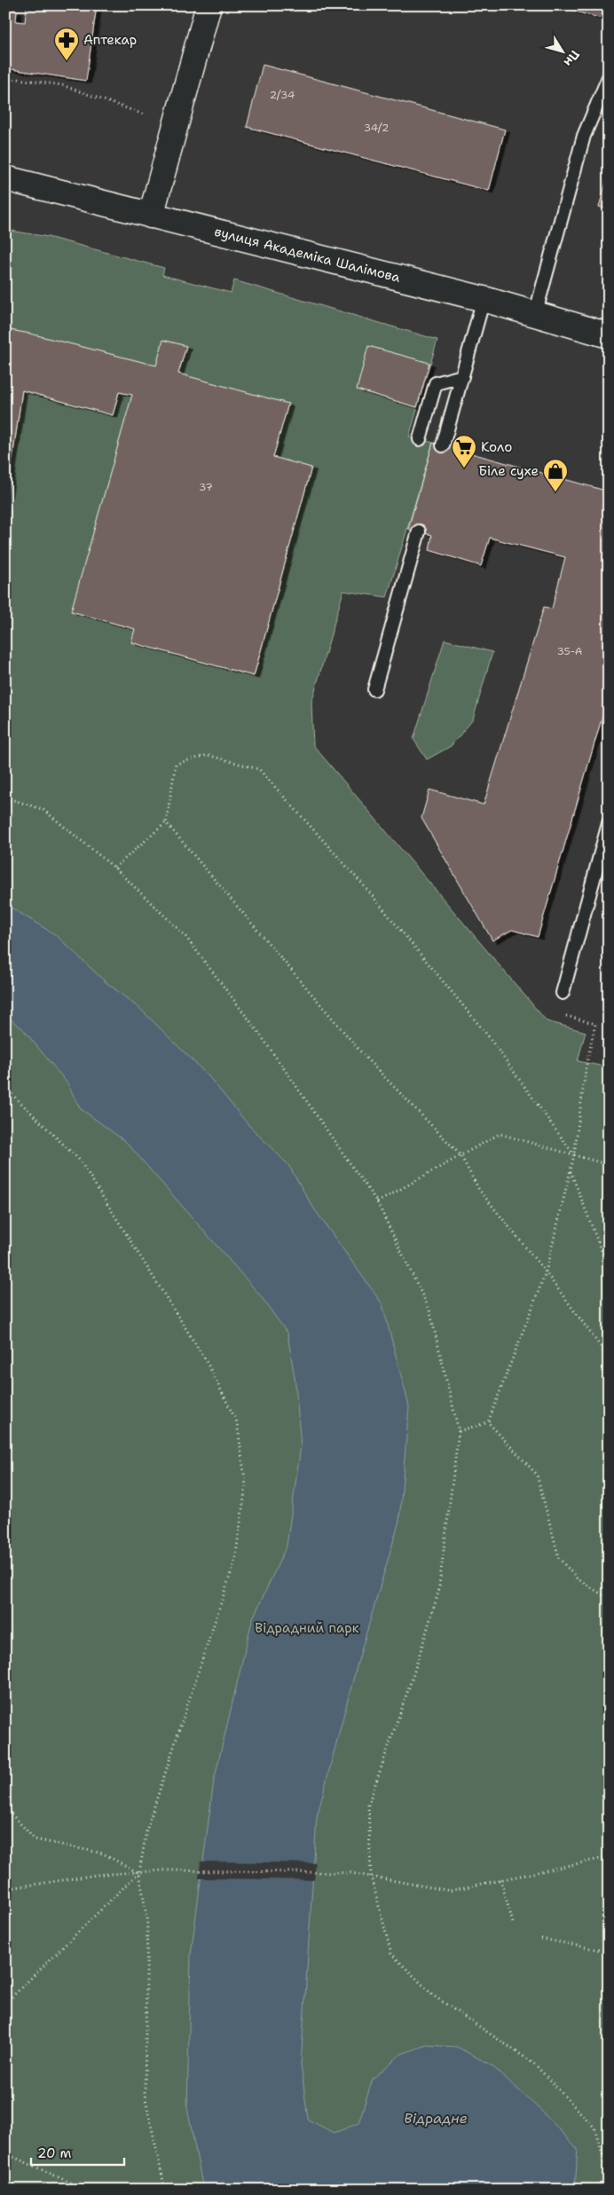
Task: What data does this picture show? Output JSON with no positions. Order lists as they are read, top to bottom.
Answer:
{
  "streets": {
    "street": ["вулиця Академіка Шалімова"]
  },
  "water": ["Відрадне"],
  "parks": ["Відрадний парк"],
  "places": {
    "pharmacy": ["Аптекар"],
    "supermarket": ["Коло"],
    "shop": ["Біле сухе"]
  },
  "house_numbers": [
    "2/34",
    "34/2",
    "37",
    "35-А"
  ],
  "scale_bar": "20 m",
  "north": "bottom right"
}
